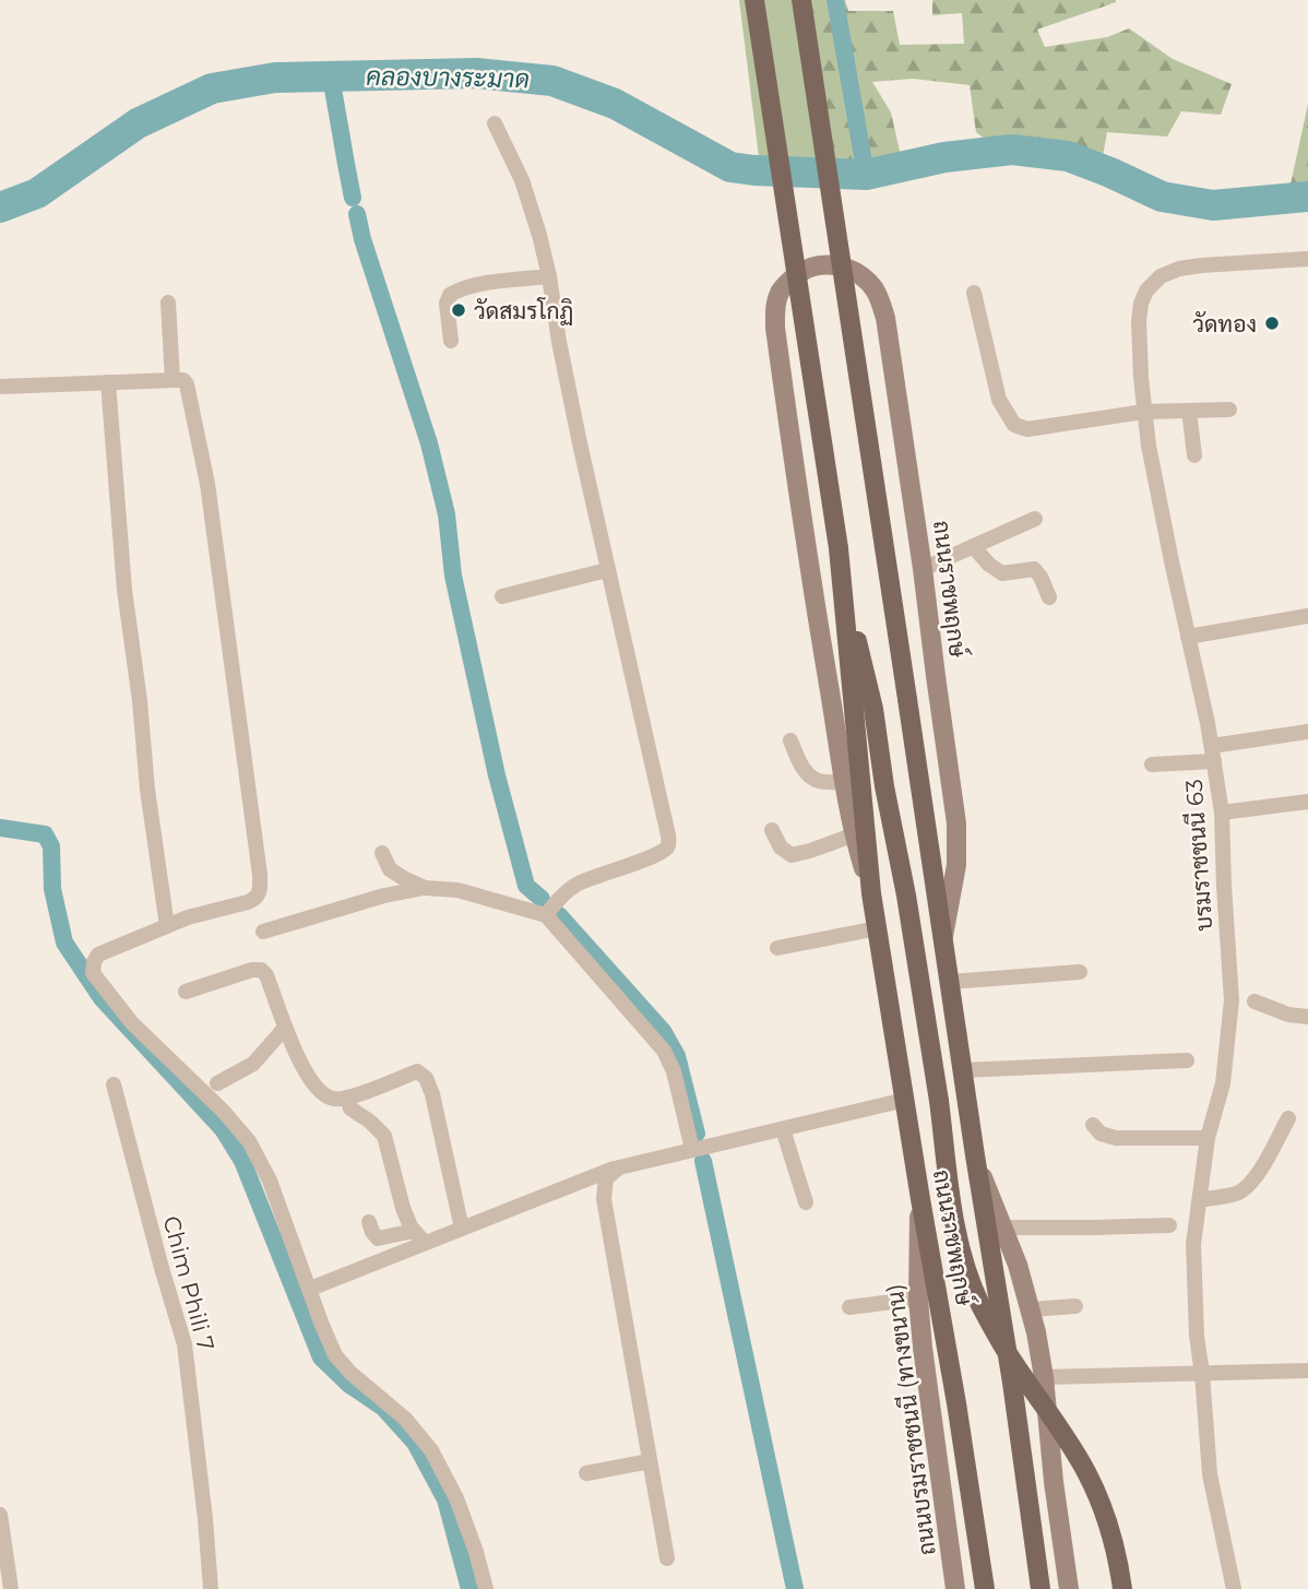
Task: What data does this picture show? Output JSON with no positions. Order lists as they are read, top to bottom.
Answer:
{
  "streets": {
    "main road": ["ถนนราชพฤกษ์", "ถนนบรมราชชนนี (ทางขนาน)"],
    "street": ["บรมราชชนนี 63", "Chim Phili 7"]
  },
  "crossings": [
    ["ถนนราชพฤกษ์", "ถนนบรมราชชนนี (ทางขนาน)"]
  ],
  "water": ["คลองบางระมาด"],
  "places": ["วัดสมรโกฏิ", "วัดทอง"]
}
